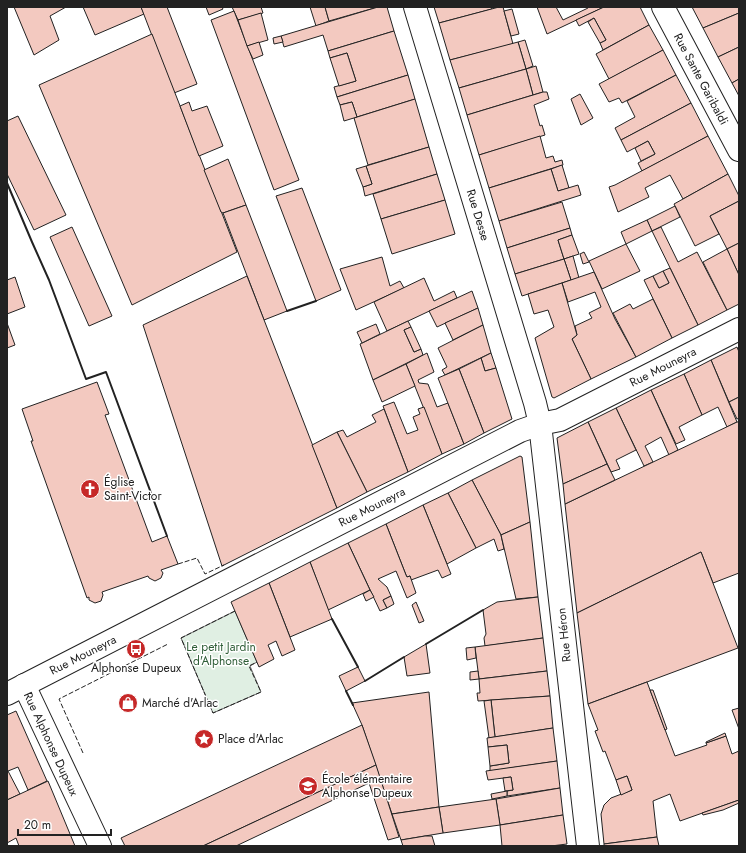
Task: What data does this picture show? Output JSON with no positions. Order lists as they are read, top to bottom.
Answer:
{
  "streets": {
    "street": [
      "Rue Sante Garibaldi",
      "Rue Desse",
      "Rue Mouneyra",
      "Rue Héron",
      "Rue Alphonse Dupeux"
    ]
  },
  "crossings": [
    ["Rue Desse", "Rue Mouneyra"],
    ["Rue Desse", "Rue Héron"],
    ["Rue Mouneyra", "Rue Héron"],
    ["Rue Mouneyra", "Rue Alphonse Dupeux"]
  ],
  "parks": ["Le petit Jardin d'Alphonse"],
  "places": {
    "church": ["Église Saint-Victor"],
    "bus stop": ["Alphonse Dupeux"],
    "shop": ["Marché d'Arlac"],
    "place": ["Place d'Arlac"],
    "school or university": ["École élémentaire Alphonse Dupeux"]
  },
  "scale_bar": "20 m"
}
